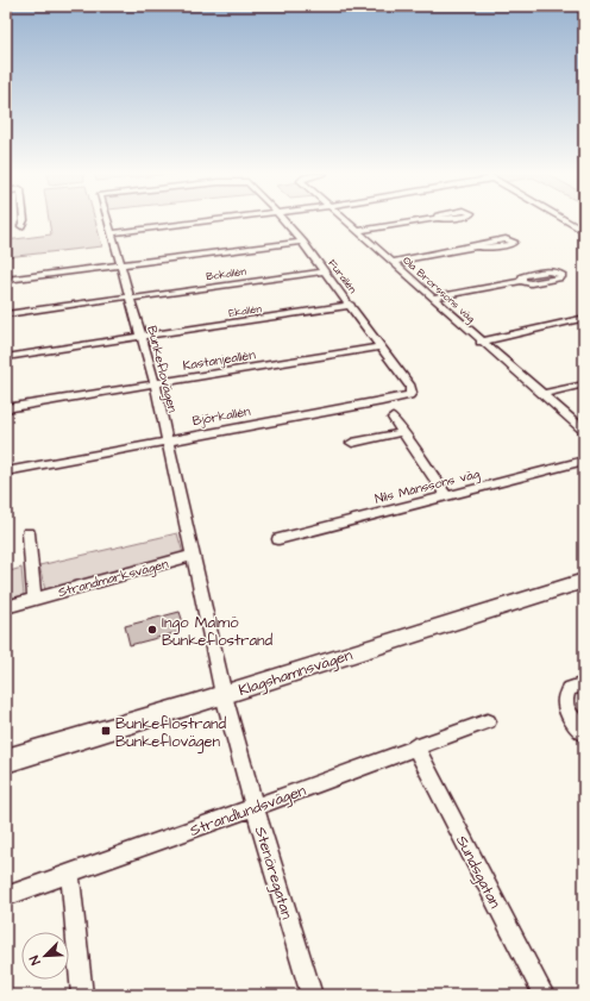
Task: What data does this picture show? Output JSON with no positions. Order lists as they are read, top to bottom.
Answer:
{
  "streets": {
    "street": [
      "Bokallén",
      "Furallén",
      "Ola Brorssons väg",
      "Ekallén",
      "Kastanjeallén",
      "Bunkeflovägen",
      "Björkallén",
      "Nils Månssons väg",
      "Strandmarksvägen",
      "Klagshamnsvägen",
      "Strandlundsvägen",
      "Sundsgatan",
      "Stenöregatan"
    ]
  },
  "crossings": [
    ["Bokallén", "Furallén"],
    ["Bokallén", "Bunkeflovägen"],
    ["Furallén", "Ekallén"],
    ["Furallén", "Kastanjeallén"],
    ["Furallén", "Björkallén"],
    ["Ekallén", "Bunkeflovägen"],
    ["Kastanjeallén", "Bunkeflovägen"],
    ["Bunkeflovägen", "Björkallén"],
    ["Bunkeflovägen", "Strandmarksvägen"],
    ["Bunkeflovägen", "Klagshamnsvägen"],
    ["Bunkeflovägen", "Stenöregatan"],
    ["Klagshamnsvägen", "Stenöregatan"],
    ["Strandlundsvägen", "Sundsgatan"],
    ["Strandlundsvägen", "Stenöregatan"]
  ],
  "places": {
    "other": ["Ingo Malmö Bunkeflostrand"],
    "transit": ["Bunkeflostrand Bunkeflovägen"]
  },
  "north": "bottom left"
}
